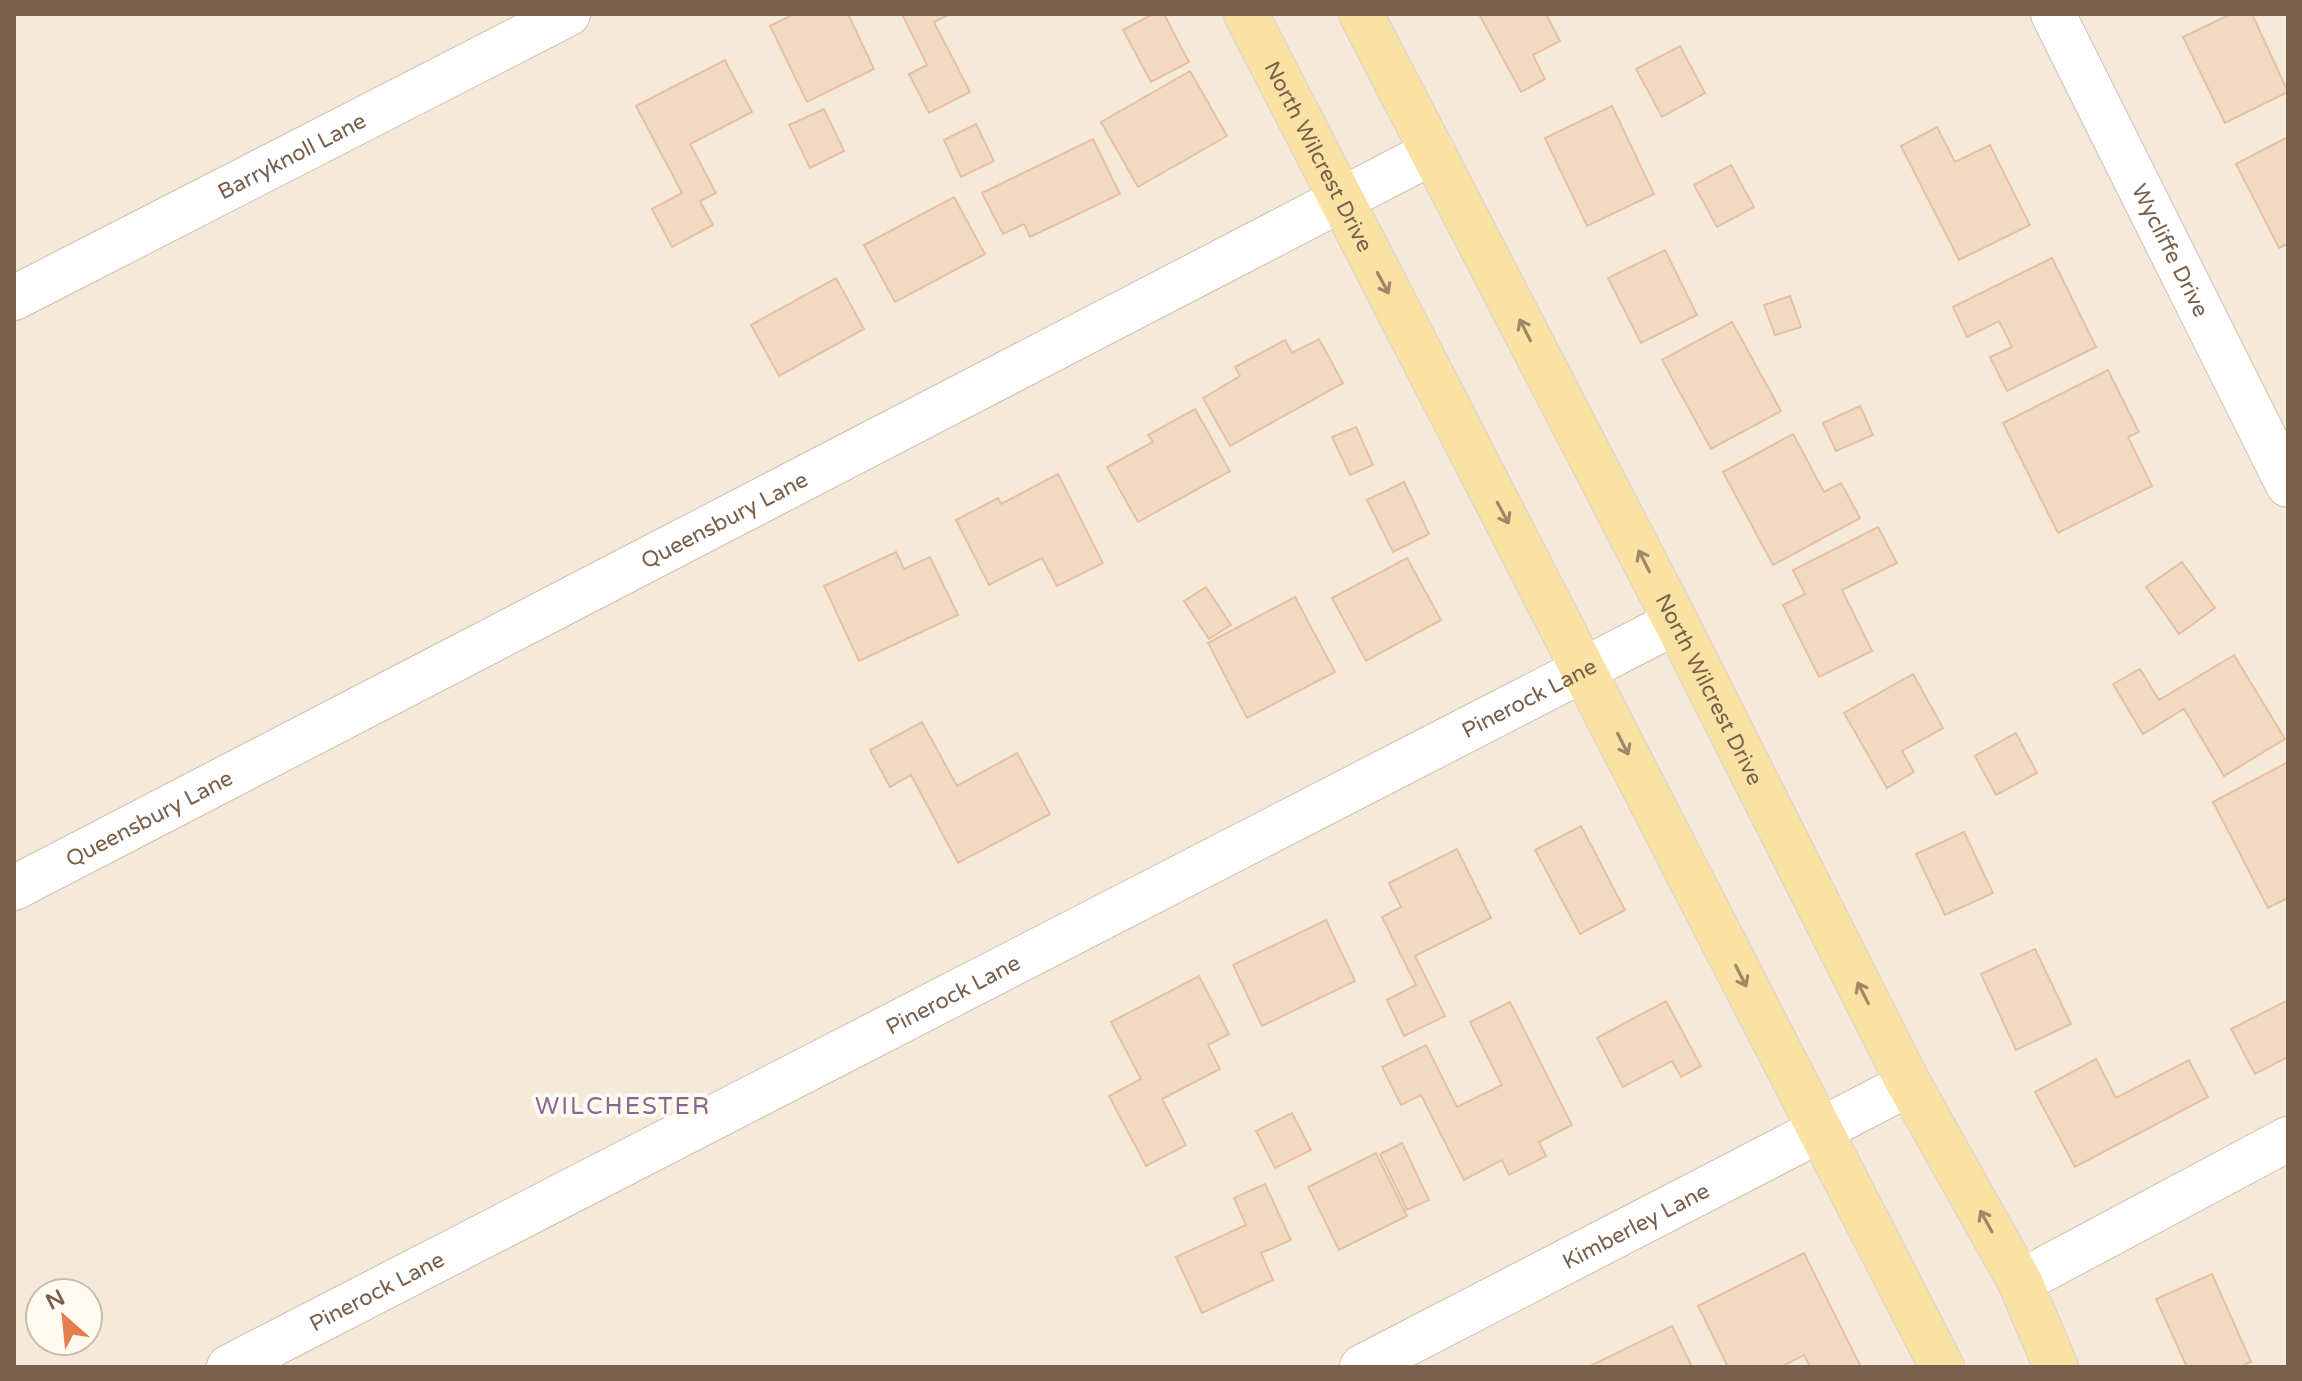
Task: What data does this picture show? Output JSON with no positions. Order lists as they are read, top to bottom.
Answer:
{
  "streets": {
    "main road": ["North Wilcrest Drive"],
    "street": [
      "Barryknoll Lane",
      "Wycliffe Drive",
      "Queensbury Lane",
      "Pinerock Lane",
      "Kimberley Lane"
    ]
  },
  "crossings": [
    ["North Wilcrest Drive", "Queensbury Lane"],
    ["North Wilcrest Drive", "Pinerock Lane"],
    ["North Wilcrest Drive", "Kimberley Lane"]
  ],
  "districts": ["WILCHESTER"],
  "north": "top left"
}
